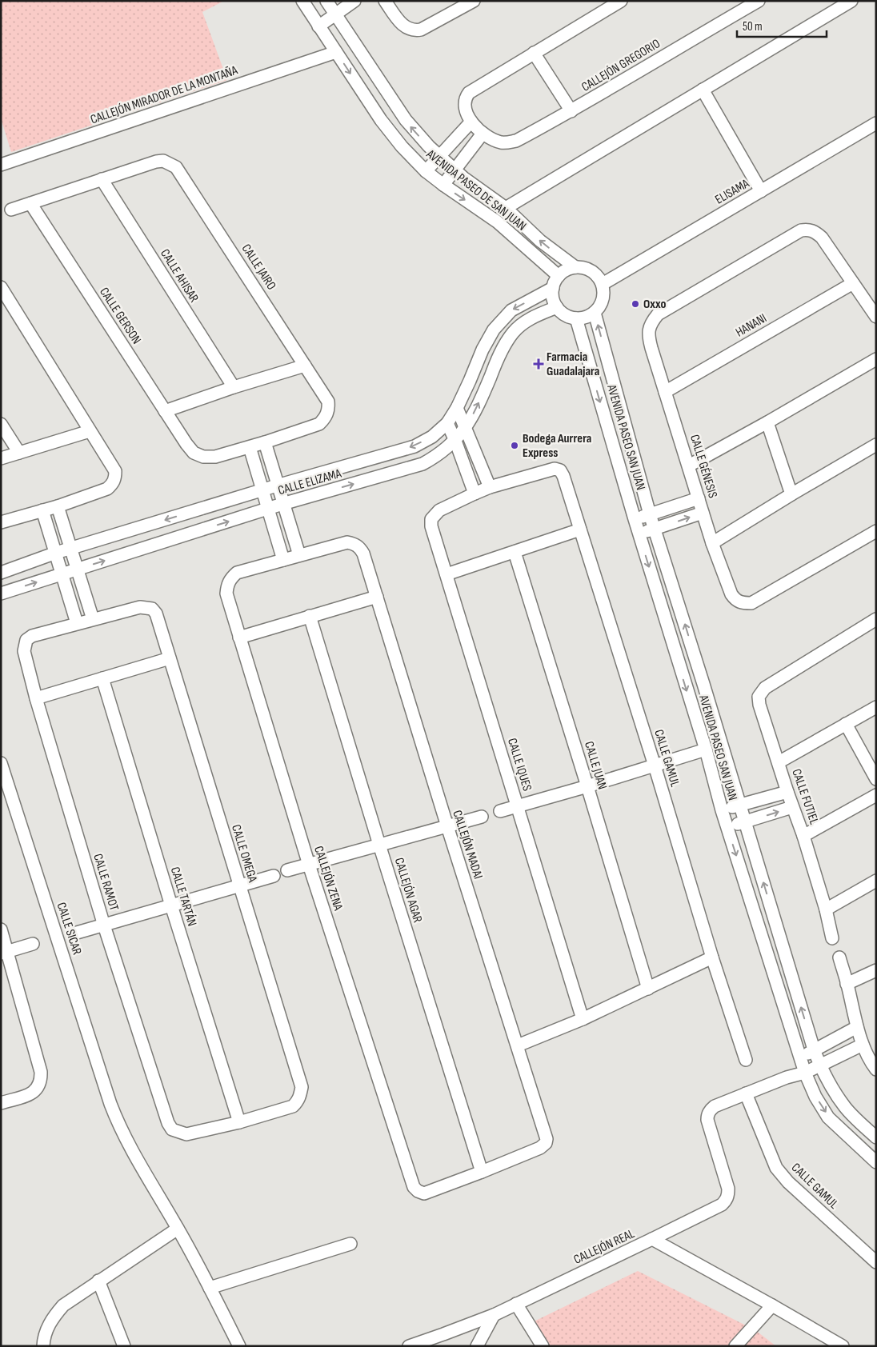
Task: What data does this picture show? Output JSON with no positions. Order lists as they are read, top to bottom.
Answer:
{
  "streets": {
    "street": [
      "CALLEJÓN GREGORIO",
      "CALLEJÓN MIRADOR DE LA MONTAÑA",
      "AVENIDA PASEO DE SAN JUAN",
      "ELISAMA",
      "CALLE JAIRO",
      "CALLE AHISAR",
      "CALLE GERSON",
      "HANANI",
      "AVENIDA PASEO SAN JUAN",
      "CALLE GÉNESIS",
      "CALLE ELIZAMA",
      "CALLE GAMUL",
      "CALLE IQUES",
      "CALLE JUAN",
      "CALLE FUTIEL",
      "CALLEJÓN MADAI",
      "CALLE OMEGA",
      "CALLEJÓN ZENA",
      "CALLE RAMOT",
      "CALLEJÓN AGAR",
      "CALLE TARTÁN",
      "CALLE SICAR",
      "CALLEJÓN REAL"
    ]
  },
  "crossings": [
    ["CALLEJÓN MIRADOR DE LA MONTAÑA", "AVENIDA PASEO DE SAN JUAN"],
    ["AVENIDA PASEO DE SAN JUAN", "ELISAMA"],
    ["AVENIDA PASEO DE SAN JUAN", "AVENIDA PASEO SAN JUAN"],
    ["AVENIDA PASEO DE SAN JUAN", "CALLE ELIZAMA"],
    ["ELISAMA", "AVENIDA PASEO SAN JUAN"],
    ["ELISAMA", "CALLE ELIZAMA"],
    ["CALLE JAIRO", "CALLE AHISAR"],
    ["CALLE JAIRO", "CALLE GERSON"],
    ["HANANI", "CALLE GÉNESIS"],
    ["AVENIDA PASEO SAN JUAN", "CALLE ELIZAMA"],
    ["CALLE GAMUL", "CALLEJÓN REAL"],
    ["CALLEJÓN MADAI", "CALLEJÓN ZENA"],
    ["CALLEJÓN MADAI", "CALLEJÓN AGAR"],
    ["CALLE OMEGA", "CALLE RAMOT"],
    ["CALLE OMEGA", "CALLE TARTÁN"],
    ["CALLEJÓN ZENA", "CALLEJÓN AGAR"],
    ["CALLE RAMOT", "CALLE TARTÁN"]
  ],
  "places": {
    "other": ["Oxxo", "Bodega Aurrera Express"],
    "health": ["Farmacia Guadalajara"]
  },
  "scale_bar": "50 m"
}
